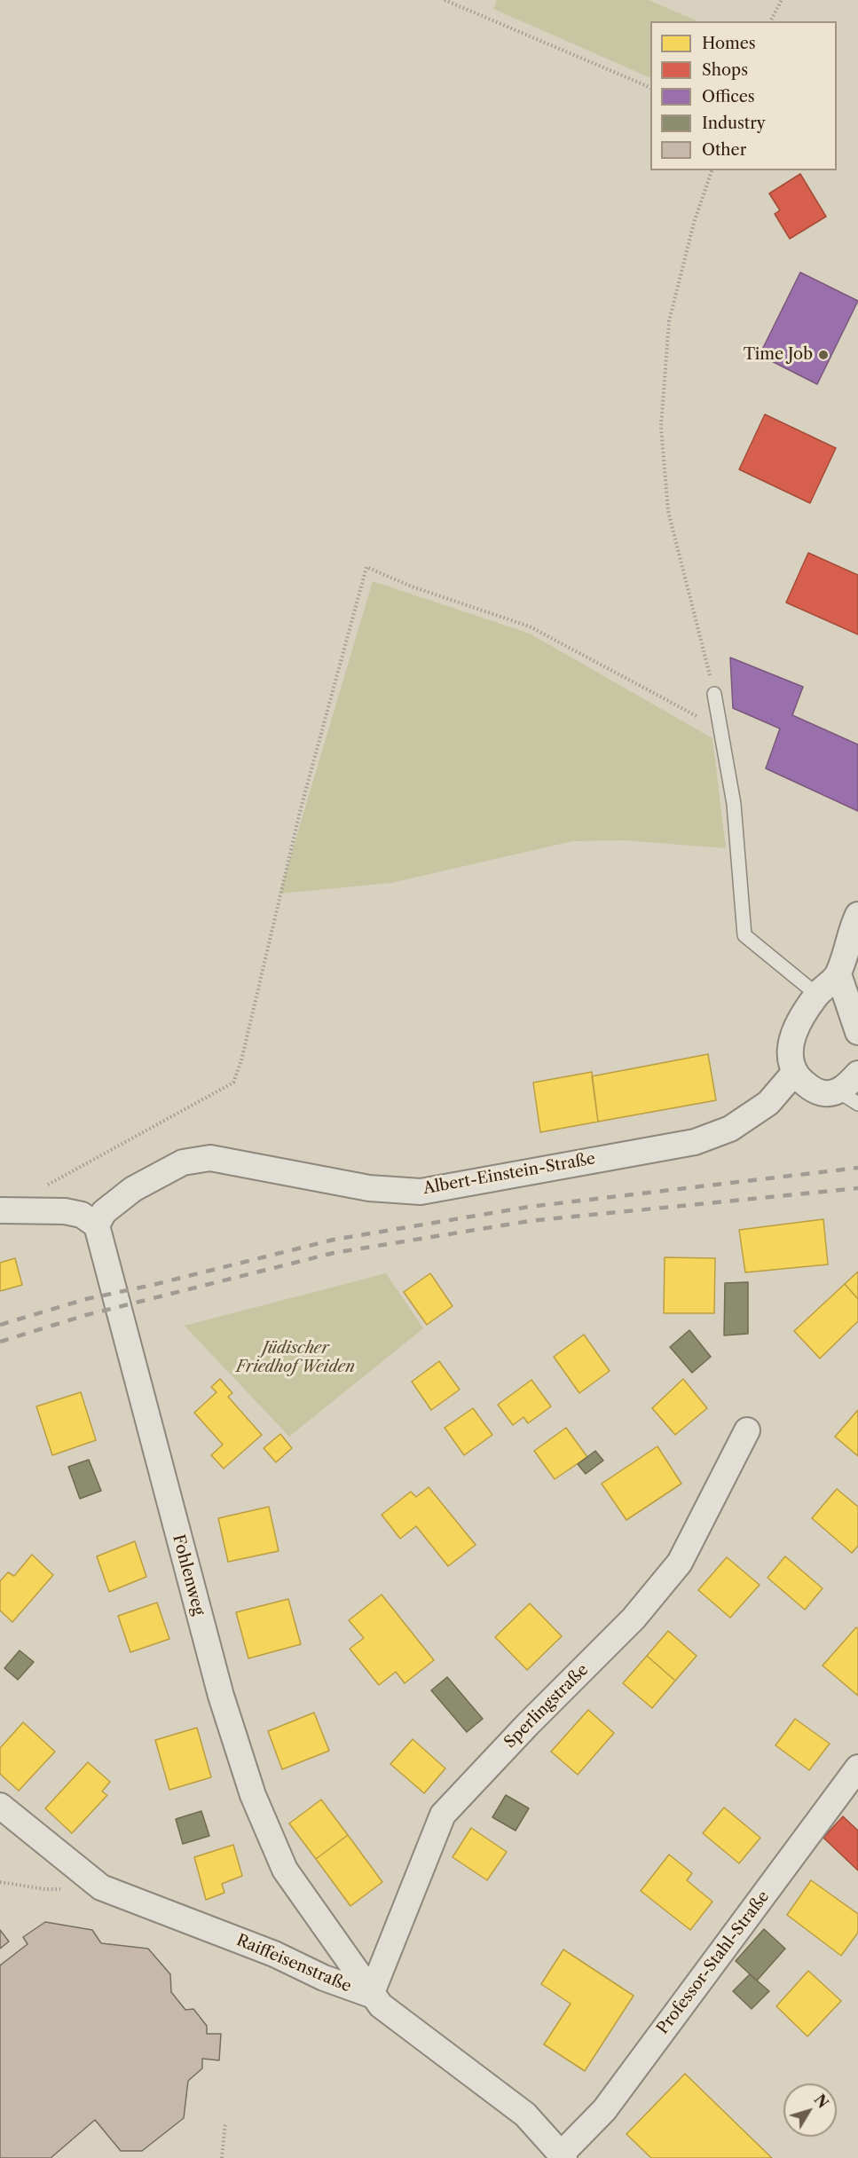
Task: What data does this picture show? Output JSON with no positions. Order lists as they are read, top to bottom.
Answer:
{
  "streets": {
    "street": [
      "Albert-Einstein-Straße",
      "Fohlenweg",
      "Sperlingstraße",
      "Professor-Stahl-Straße",
      "Raiffeisenstraße"
    ]
  },
  "crossings": [
    ["Albert-Einstein-Straße", "Fohlenweg"],
    ["Fohlenweg", "Sperlingstraße"],
    ["Fohlenweg", "Raiffeisenstraße"],
    ["Sperlingstraße", "Raiffeisenstraße"],
    ["Professor-Stahl-Straße", "Raiffeisenstraße"]
  ],
  "parks": ["Jüdischer Friedhof Weiden"],
  "places": ["Time Job"],
  "legend": [
    "Homes",
    "Shops",
    "Offices",
    "Industry",
    "Other"
  ],
  "north": "top right"
}
